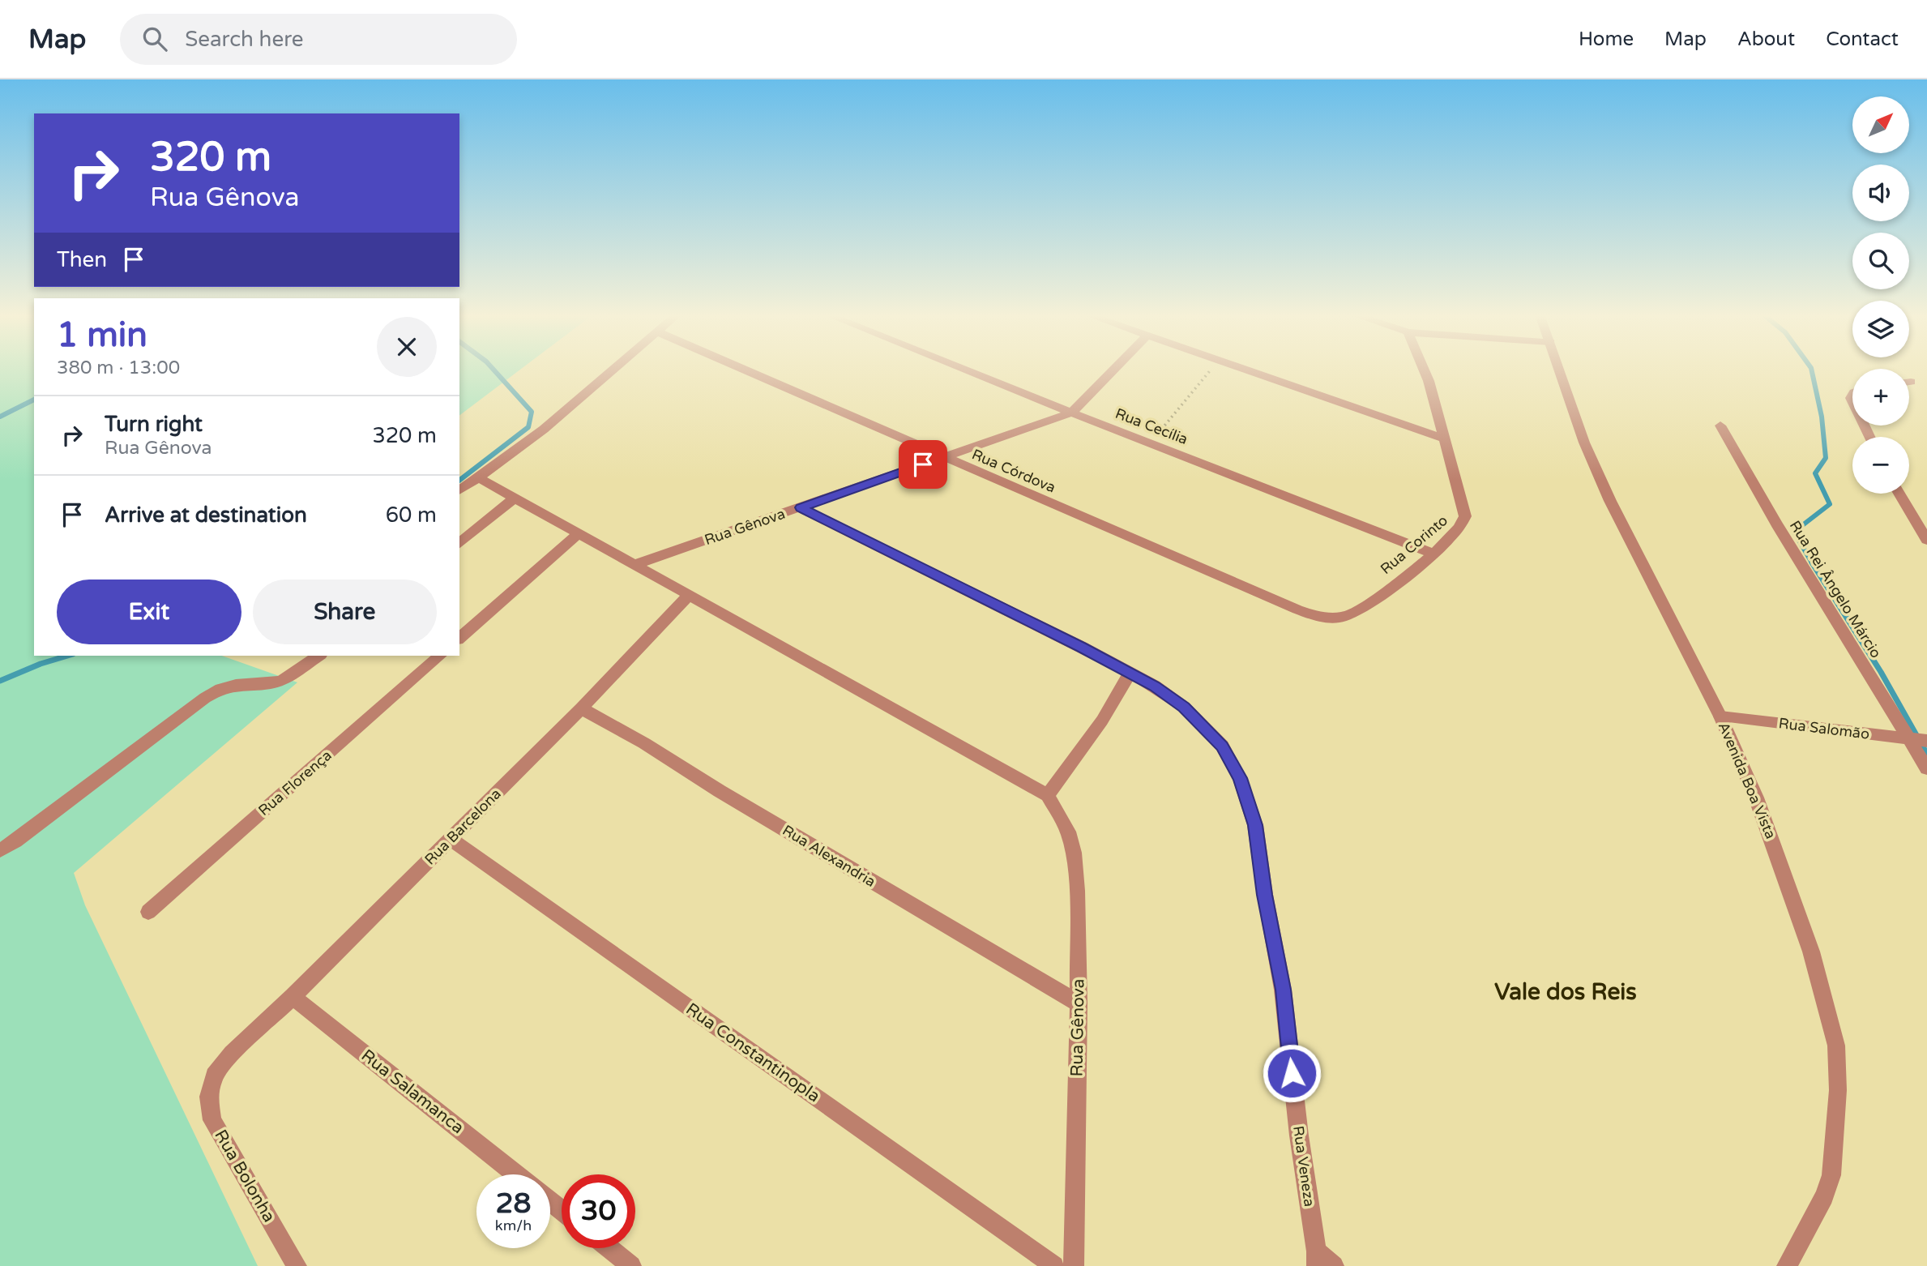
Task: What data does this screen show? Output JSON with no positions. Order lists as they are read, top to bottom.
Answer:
{
  "streets": {
    "street": [
      "Rua Cecília",
      "Rua Córdova",
      "Rua Gênova",
      "Rua Corinto",
      "Rua Rei Ângelo Márcio",
      "Rua Salomão",
      "Avenida Boa Vista",
      "Rua Florença",
      "Rua Barcelona",
      "Rua Alexandria",
      "Rua Constantinopla",
      "Rua Salamanca",
      "Rua Veneza",
      "Rua Bolonha"
    ]
  },
  "crossings": [
    ["Rua Cecília", "Rua Gênova"],
    ["Rua Cecília", "Rua Corinto"],
    ["Rua Córdova", "Rua Gênova"],
    ["Rua Córdova", "Rua Corinto"],
    ["Rua Gênova", "Rua Alexandria"],
    ["Rua Gênova", "Rua Veneza"],
    ["Rua Rei Ângelo Márcio", "Rua Salomão"],
    ["Rua Salomão", "Avenida Boa Vista"],
    ["Rua Barcelona", "Rua Alexandria"],
    ["Rua Barcelona", "Rua Constantinopla"],
    ["Rua Barcelona", "Rua Salamanca"],
    ["Rua Barcelona", "Rua Bolonha"]
  ],
  "districts": ["Vale dos Reis"],
  "north": "top right",
  "page": {
    "header": "Map",
    "search": "Search here",
    "nav": [
      "Home",
      "Map",
      "About",
      "Contact"
    ],
    "map_buttons": ["+", "−"],
    "turn": ["320 m", "Rua Gênova"],
    "then": "Then",
    "heading": ["1 min", "380 m · 13:00"],
    "list": [
      {
        "name": "Turn right",
        "note": "Rua Gênova",
        "value": "320 m"
      },
      {
        "name": "Arrive at destination",
        "value": "60 m"
      }
    ],
    "buttons": ["Exit", "Share"],
    "speed": "28 km/h",
    "limit": "30"
  }
}
